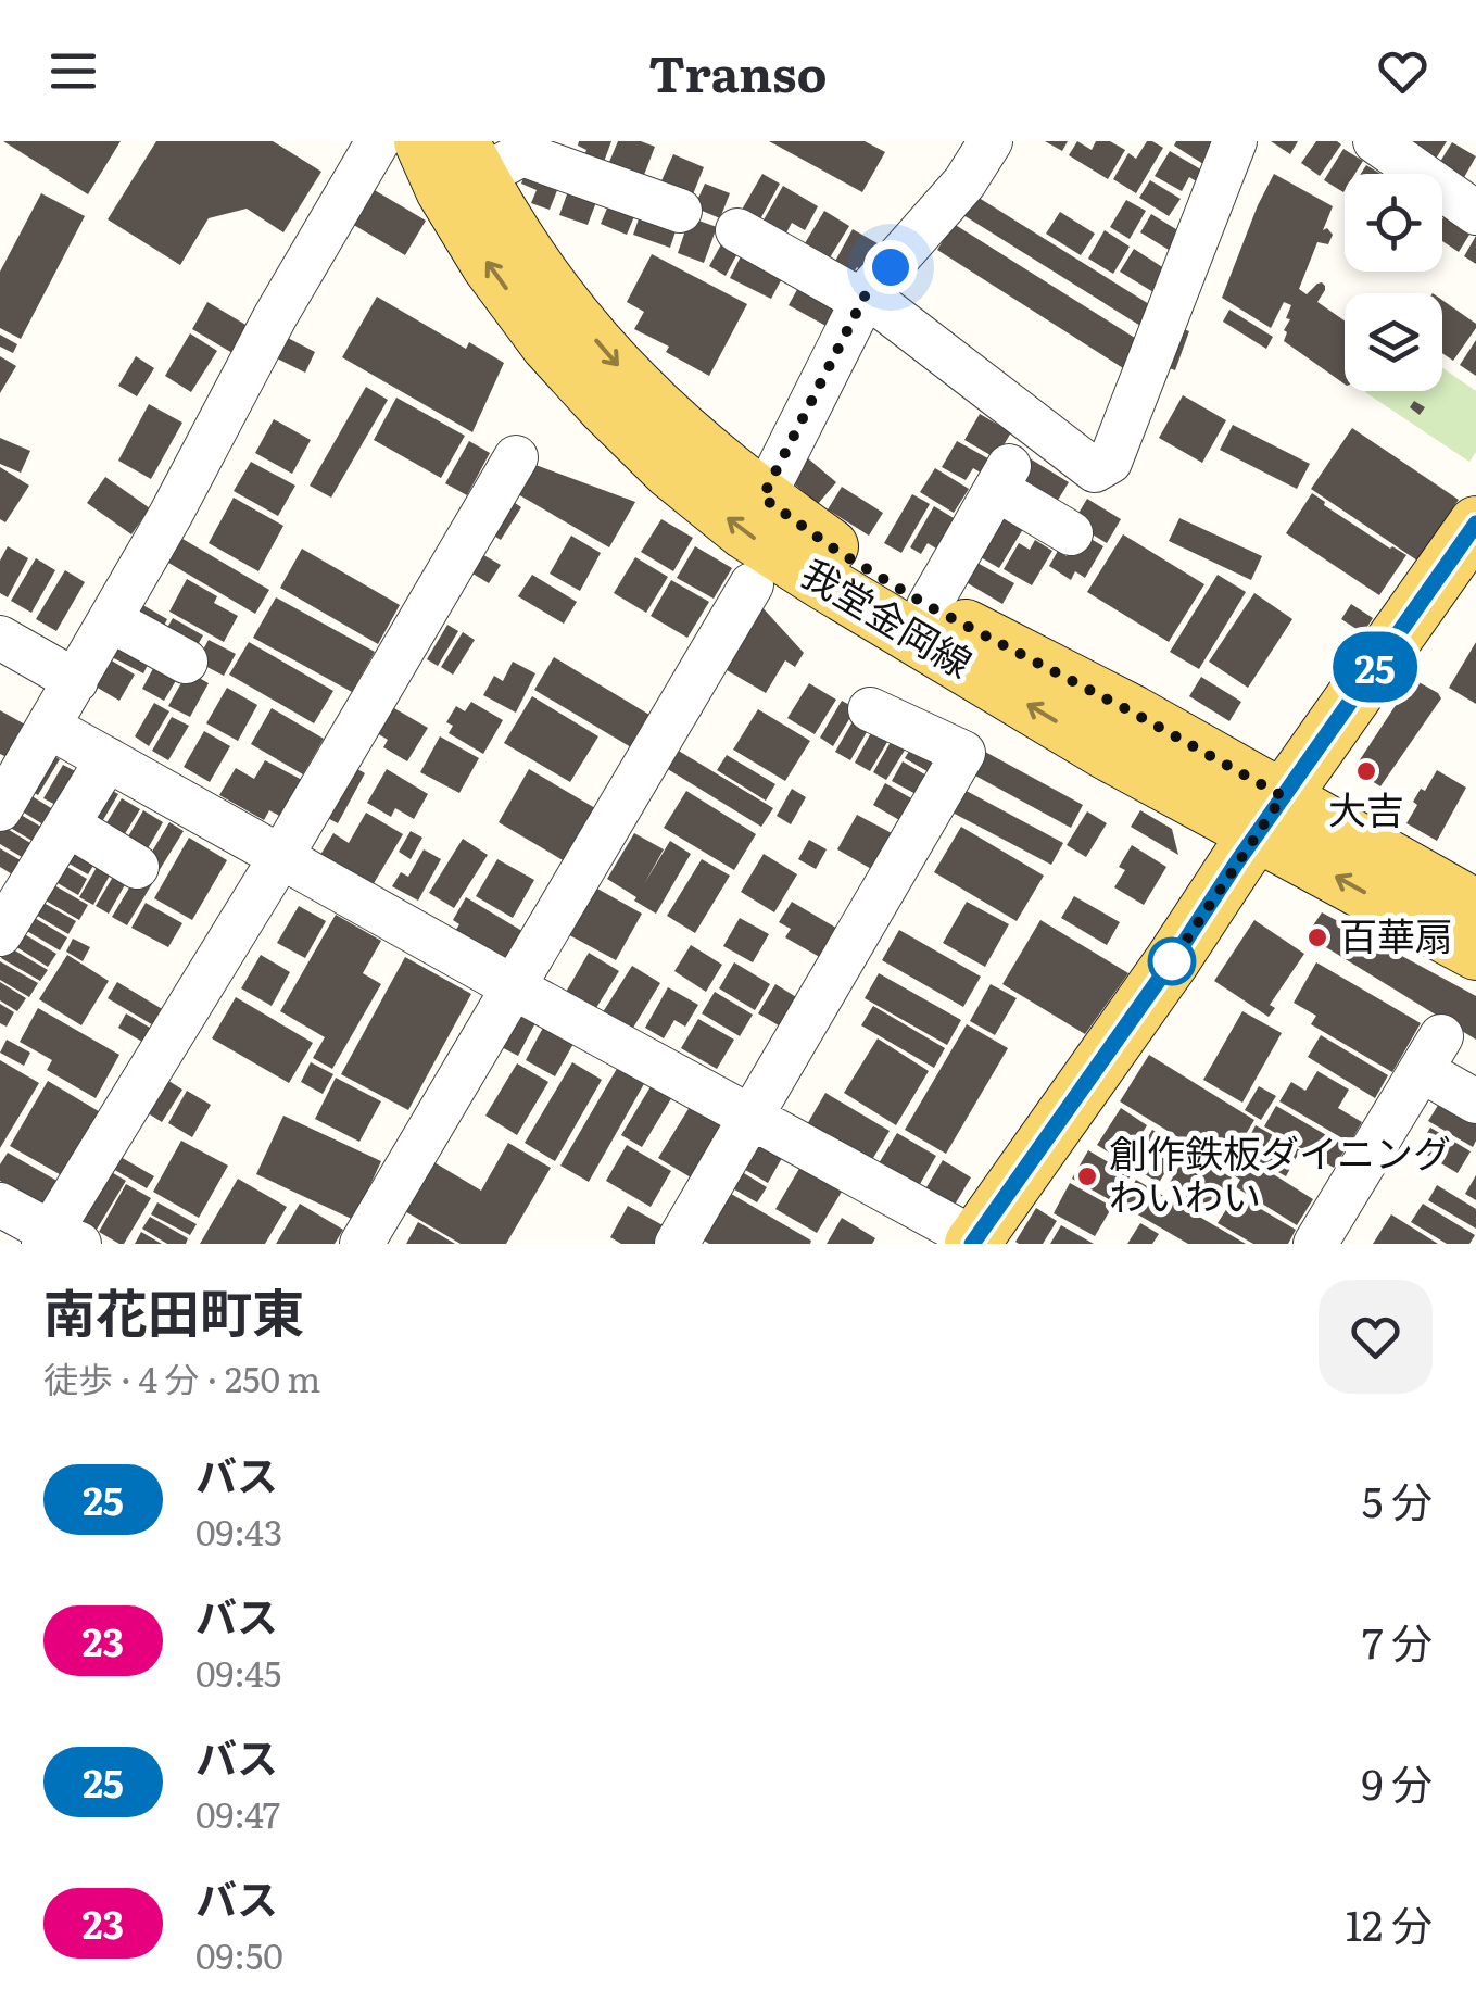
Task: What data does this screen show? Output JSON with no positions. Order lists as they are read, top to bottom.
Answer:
{
  "streets": {
    "main road": ["我堂金岡線"]
  },
  "places": ["大吉", "百華扇", "創作鉄板ダイニング わいわい"],
  "lines": ["bus line 25"],
  "page": {
    "header": "Transo",
    "on_map": "25",
    "heading": ["南花田町東", "徒歩 · 4 分 · 250 m"],
    "list": [
      {
        "mark": "25",
        "name": "バス",
        "note": "09:43",
        "value": "5 分"
      },
      {
        "mark": "23",
        "name": "バス",
        "note": "09:45",
        "value": "7 分"
      },
      {
        "mark": "25",
        "name": "バス",
        "note": "09:47",
        "value": "9 分"
      },
      {
        "mark": "23",
        "name": "バス",
        "note": "09:50",
        "value": "12 分"
      }
    ]
  }
}
